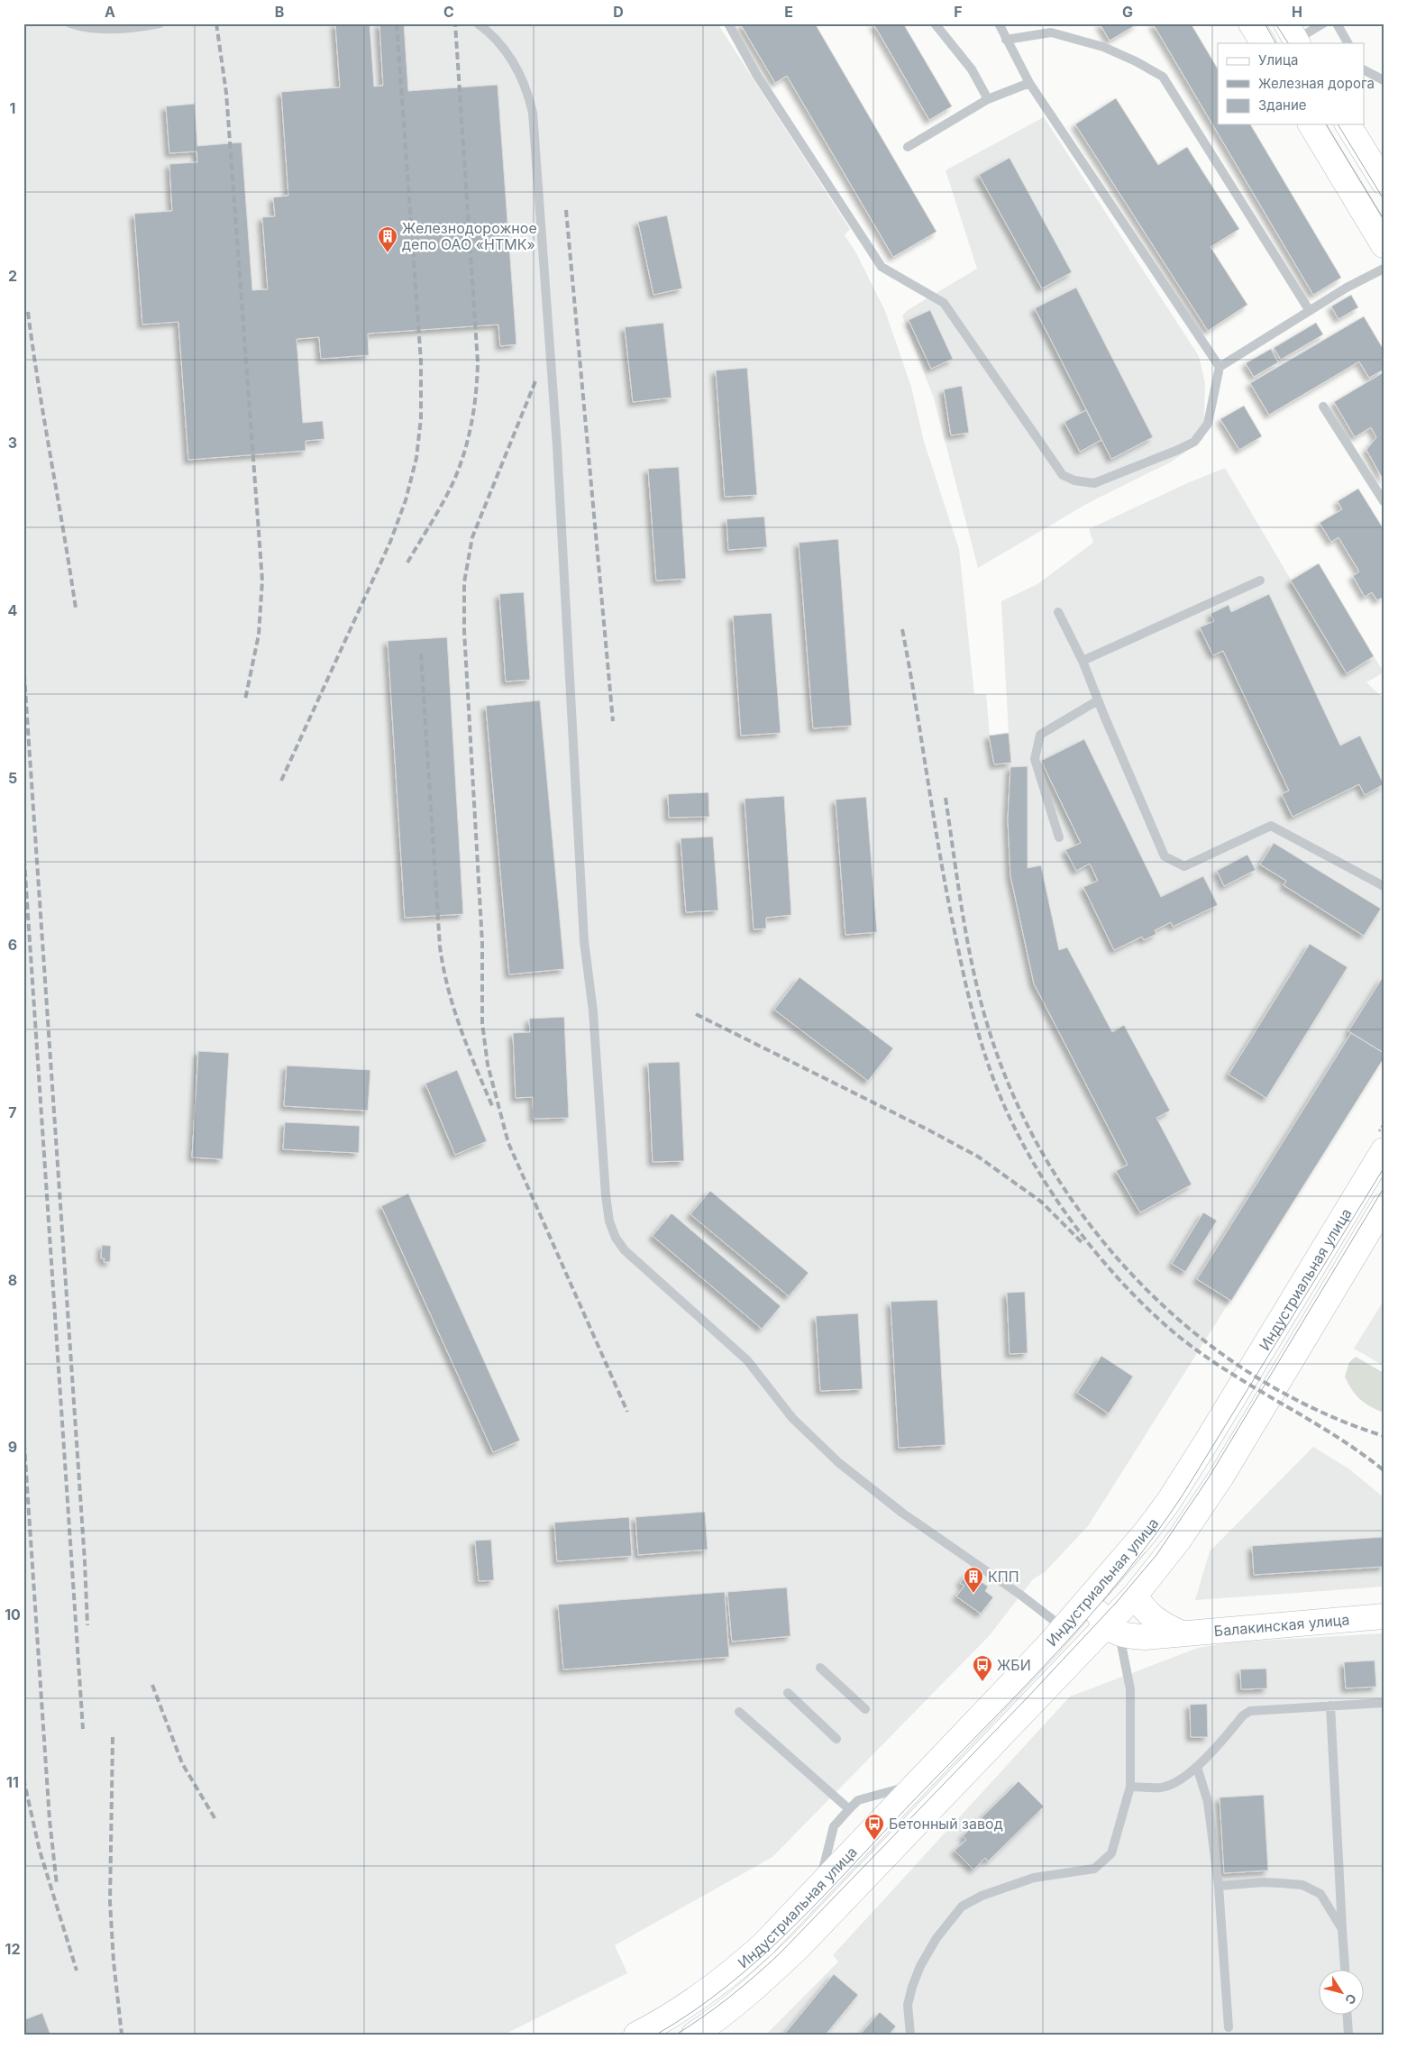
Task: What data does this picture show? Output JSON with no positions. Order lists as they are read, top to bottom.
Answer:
{
  "streets": {
    "main road": ["Индустриальная улица", "Балакинская улица"]
  },
  "crossings": [
    ["Индустриальная улица", "Балакинская улица"]
  ],
  "places": {
    "building": ["Железнодорожное депо ОАО «НТМК»", "КПП"],
    "bus stop": ["ЖБИ", "Бетонный завод"]
  },
  "legend": ["Улица", "Железная дорога", "Здание"],
  "north": "bottom right",
  "grid": {
    "columns": [
      "A",
      "B",
      "C",
      "D",
      "E",
      "F",
      "G",
      "H"
    ],
    "rows": [
      "1",
      "2",
      "3",
      "4",
      "5",
      "6",
      "7",
      "8",
      "9",
      "10",
      "11",
      "12"
    ]
  }
}
